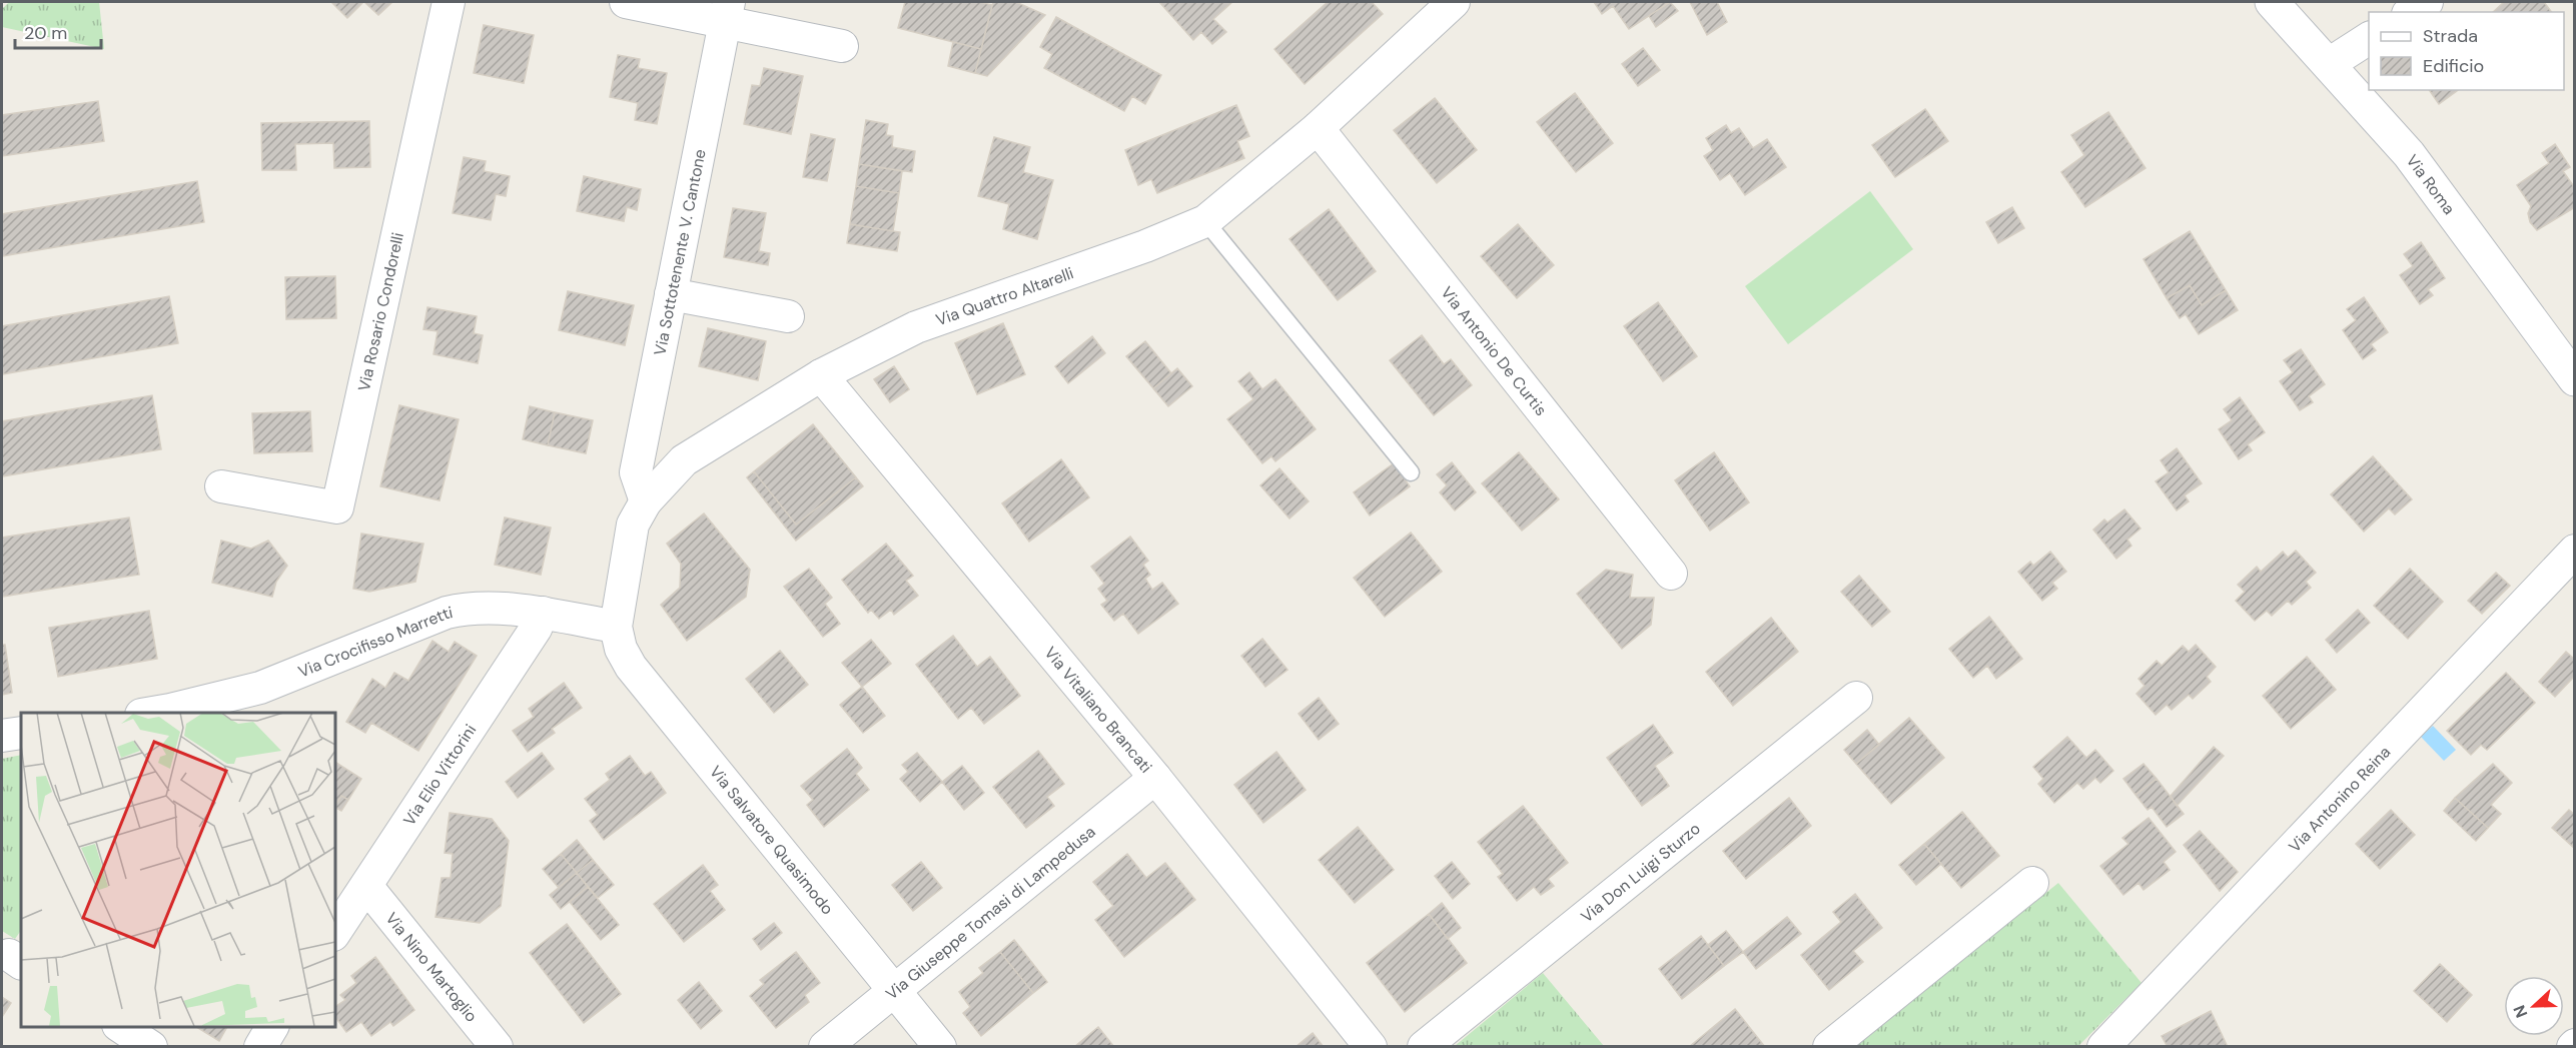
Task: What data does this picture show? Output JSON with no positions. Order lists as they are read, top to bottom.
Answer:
{
  "streets": {
    "main road": ["Via Roma"],
    "street": [
      "Via Sottotenente V. Cantone",
      "Via Quattro Altarelli",
      "Via Rosario Condorelli",
      "Via Antonio De Curtis",
      "Via Crocifisso Marretti",
      "Via Vitaliano Brancati",
      "Via Elio Vittorini",
      "Via Antonino Reina",
      "Via Salvatore Quasimodo",
      "Via Don Luigi Sturzo",
      "Via Giuseppe Tomasi di Lampedusa",
      "Via Nino Martoglio"
    ]
  },
  "crossings": [
    ["Via Sottotenente V. Cantone", "Via Quattro Altarelli"],
    ["Via Quattro Altarelli", "Via Antonio De Curtis"],
    ["Via Quattro Altarelli", "Via Crocifisso Marretti"],
    ["Via Quattro Altarelli", "Via Vitaliano Brancati"],
    ["Via Quattro Altarelli", "Via Salvatore Quasimodo"],
    ["Via Crocifisso Marretti", "Via Elio Vittorini"],
    ["Via Crocifisso Marretti", "Via Salvatore Quasimodo"],
    ["Via Vitaliano Brancati", "Via Giuseppe Tomasi di Lampedusa"],
    ["Via Elio Vittorini", "Via Nino Martoglio"],
    ["Via Salvatore Quasimodo", "Via Giuseppe Tomasi di Lampedusa"]
  ],
  "legend": ["Strada", "Edificio"],
  "scale_bar": "20 m",
  "north": "left"
}
